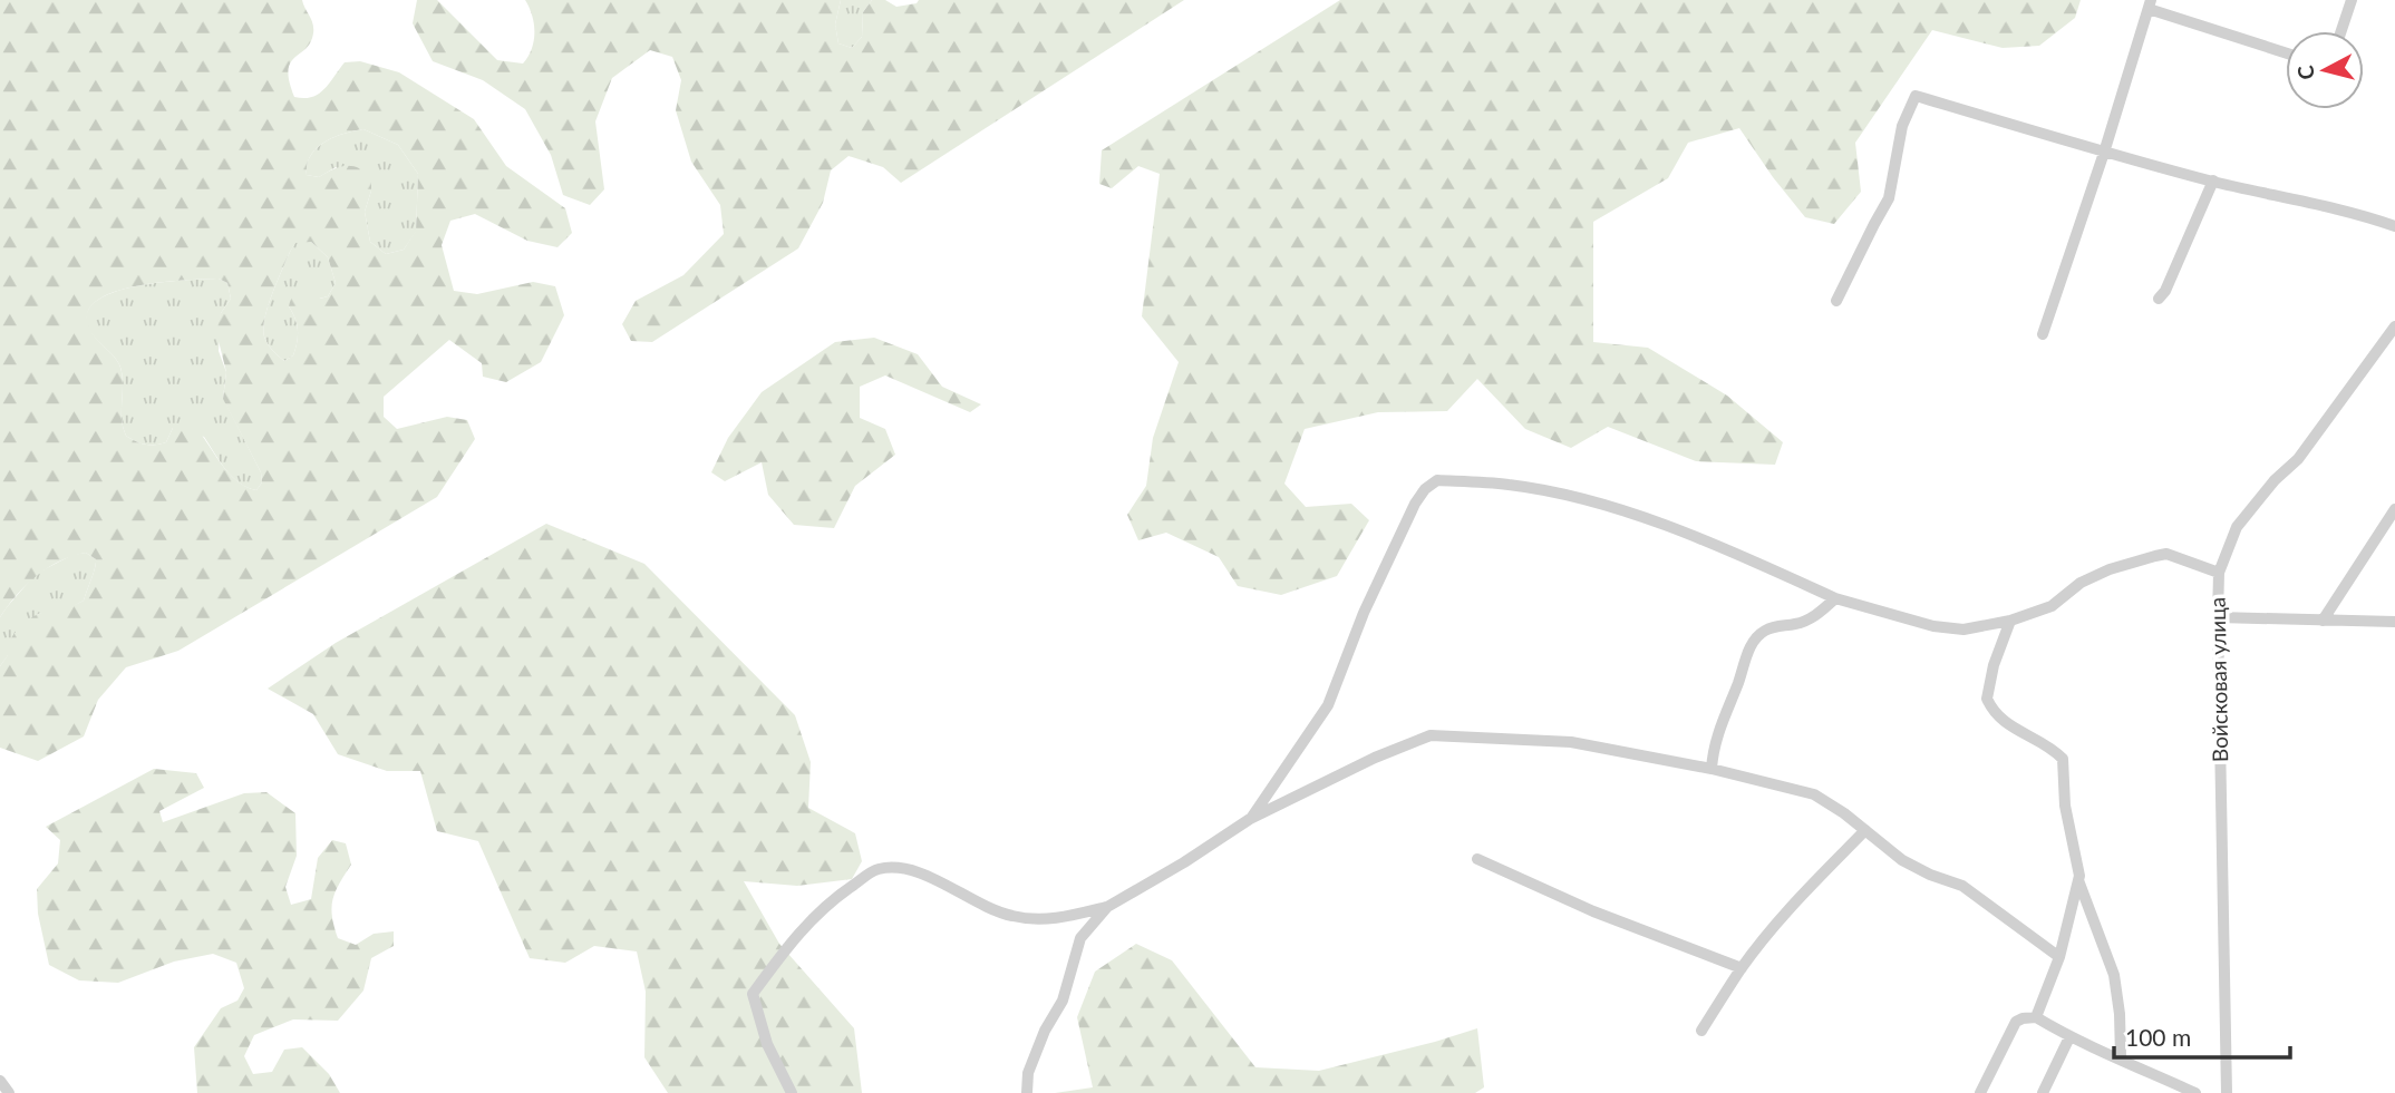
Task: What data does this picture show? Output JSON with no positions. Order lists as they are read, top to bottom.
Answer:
{
  "streets": {
    "street": ["Войсковая улица"]
  },
  "scale_bar": "100 m",
  "north": "left"
}
